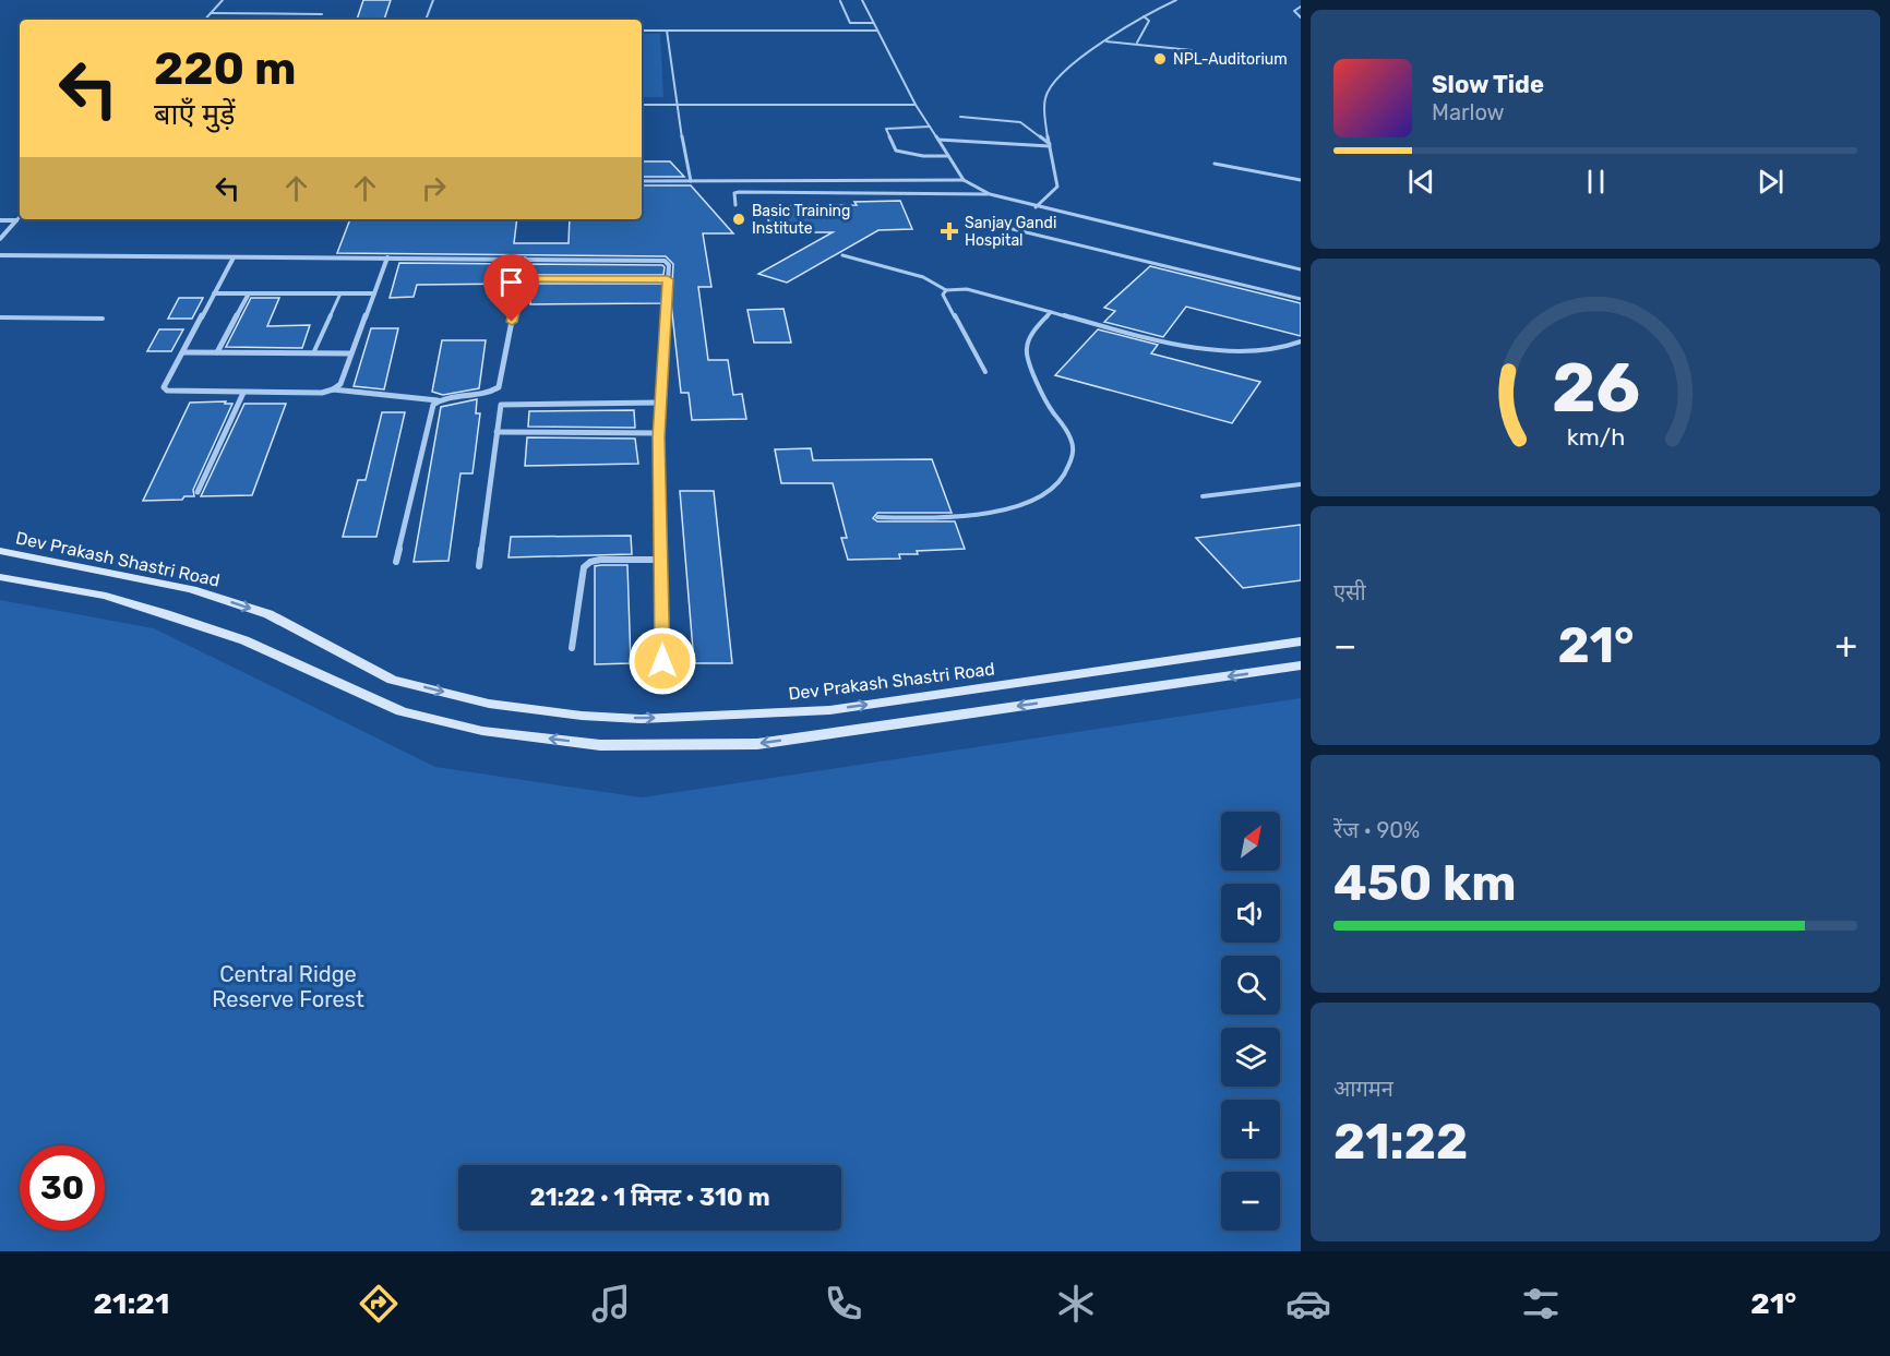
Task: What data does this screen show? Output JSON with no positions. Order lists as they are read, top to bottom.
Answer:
{
  "streets": {
    "street": ["Dev Prakash Shastri Road"]
  },
  "parks": ["Central Ridge Reserve Forest"],
  "places": {
    "other": ["NPL-Auditorium", "Basic Training Institute"],
    "health": ["Sanjay Gandi Hospital"]
  },
  "north": "top right",
  "page": {
    "turn": ["220 m", "बाएँ मुड़ें"],
    "song": ["Slow Tide", "Marlow"],
    "tile": [
      "एसी",
      ["रेंज · 90%", "450 km"],
      ["आगमन", "21:22"]
    ],
    "heat": ["−", "21°", "+"],
    "map_buttons": ["+", "−"],
    "limit": "30",
    "trip": "21:22 · 1 मिनट · 310 m",
    "tabs": ["21:21", "21°"],
    "gauge": ["26", "km/h"]
  }
}
